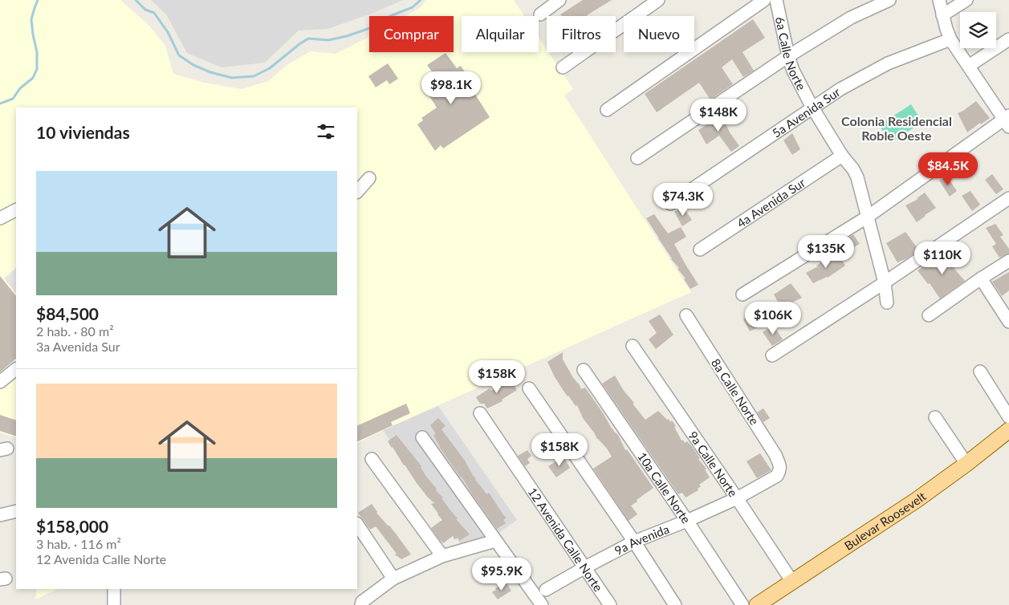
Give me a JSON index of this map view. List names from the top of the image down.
{
  "streets": {
    "main road": ["Bulevar Roosevelt"],
    "street": [
      "6a Calle Norte",
      "5a Avenida Sur",
      "4a Avenida Sur",
      "8a Calle Norte",
      "9a Calle Norte",
      "10a Calle Norte",
      "12 Avenida Calle Norte",
      "9a Avenida"
    ]
  },
  "crossings": [
    ["6a Calle Norte", "5a Avenida Sur"],
    ["6a Calle Norte", "4a Avenida Sur"],
    ["8a Calle Norte", "9a Avenida"],
    ["9a Calle Norte", "Bulevar Roosevelt"],
    ["9a Calle Norte", "9a Avenida"],
    ["10a Calle Norte", "9a Avenida"],
    ["12 Avenida Calle Norte", "9a Avenida"]
  ],
  "districts": ["Colonia Residencial Roble Oeste"],
  "page": {
    "chip": [
      "Comprar",
      "Alquilar",
      "Filtros",
      "Nuevo"
    ],
    "price": [
      "$98.1K",
      "$148K",
      "$84.5K",
      "$74.3K",
      "$135K",
      "$110K",
      "$106K",
      "$158K",
      "$158K",
      "$95.9K"
    ],
    "heading": "10 viviendas",
    "list": [
      {
        "name": "$84,500",
        "note": "2 hab. · 80 m² · 3a Avenida Sur"
      },
      {
        "name": "$158,000",
        "note": "3 hab. · 116 m² · 12 Avenida Calle Norte"
      }
    ]
  }
}
